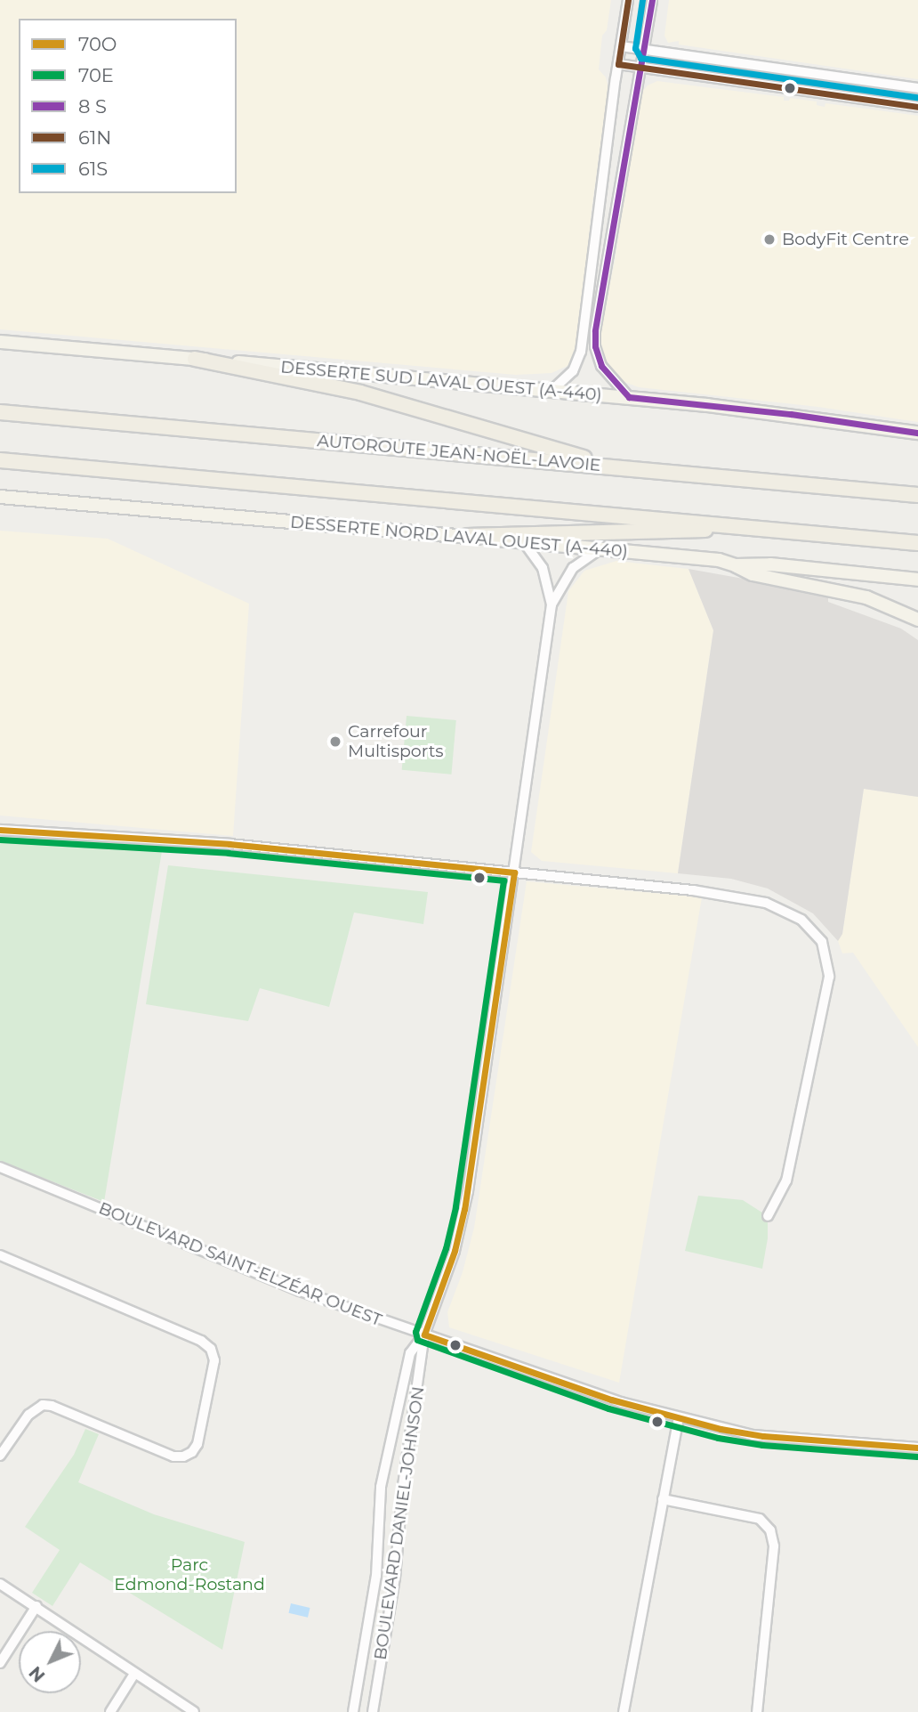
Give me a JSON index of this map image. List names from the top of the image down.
{
  "streets": {
    "highway": ["AUTOROUTE JEAN-NOËL-LAVOIE"],
    "main road": ["DESSERTE SUD LAVAL OUEST (A-440)", "DESSERTE NORD LAVAL OUEST (A-440)"],
    "street": ["BOULEVARD SAINT-ELZÉAR OUEST", "BOULEVARD DANIEL-JOHNSON"]
  },
  "crossings": [
    ["DESSERTE NORD LAVAL OUEST (A-440)", "BOULEVARD DANIEL-JOHNSON"],
    ["BOULEVARD SAINT-ELZÉAR OUEST", "BOULEVARD DANIEL-JOHNSON"]
  ],
  "parks": ["Parc Edmond-Rostand"],
  "places": ["BodyFit Centre", "Carrefour Multisports"],
  "lines": [
    "transit line 61N",
    "transit line 61S",
    "transit line 70O",
    "transit line 70E"
  ],
  "legend": [
    "70O",
    "70E",
    "8 S",
    "61N",
    "61S"
  ],
  "north": "bottom left"
}
